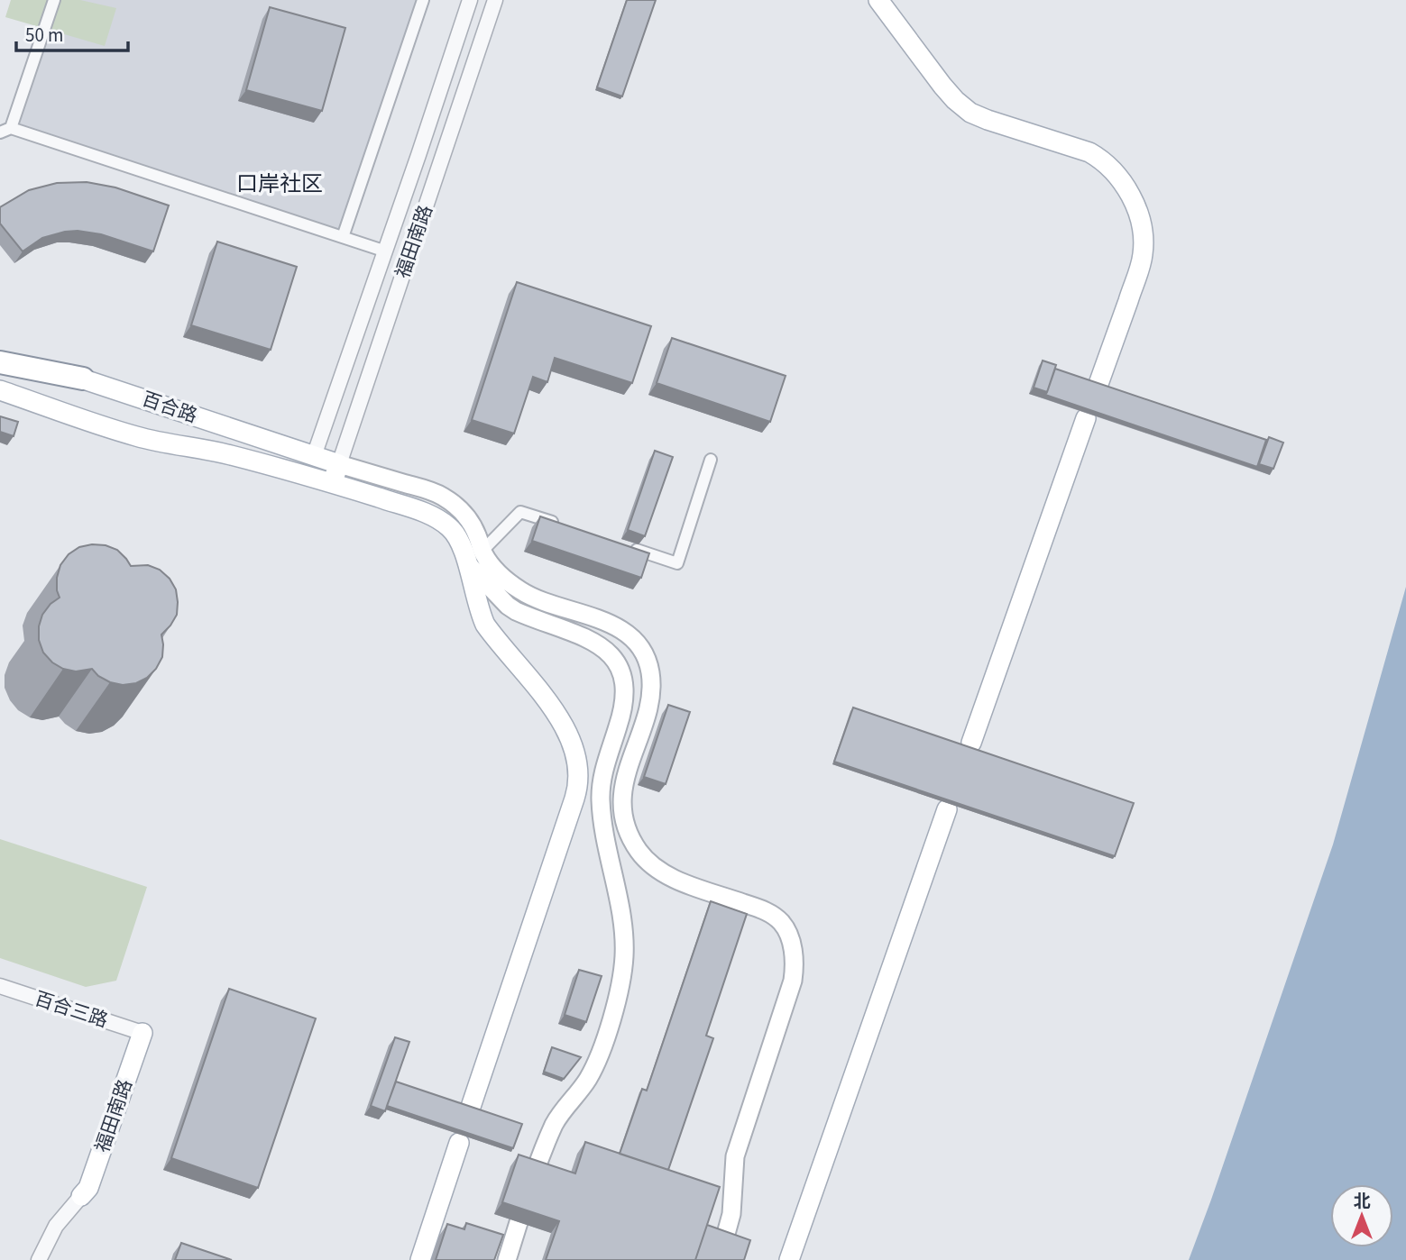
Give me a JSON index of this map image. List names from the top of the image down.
{
  "streets": {
    "main road": ["福田南路", "百合路"],
    "street": ["百合三路"]
  },
  "crossings": [
    ["福田南路", "百合路"],
    ["福田南路", "百合三路"]
  ],
  "districts": ["口岸社区"],
  "scale_bar": "50 m",
  "north": "top"
}
